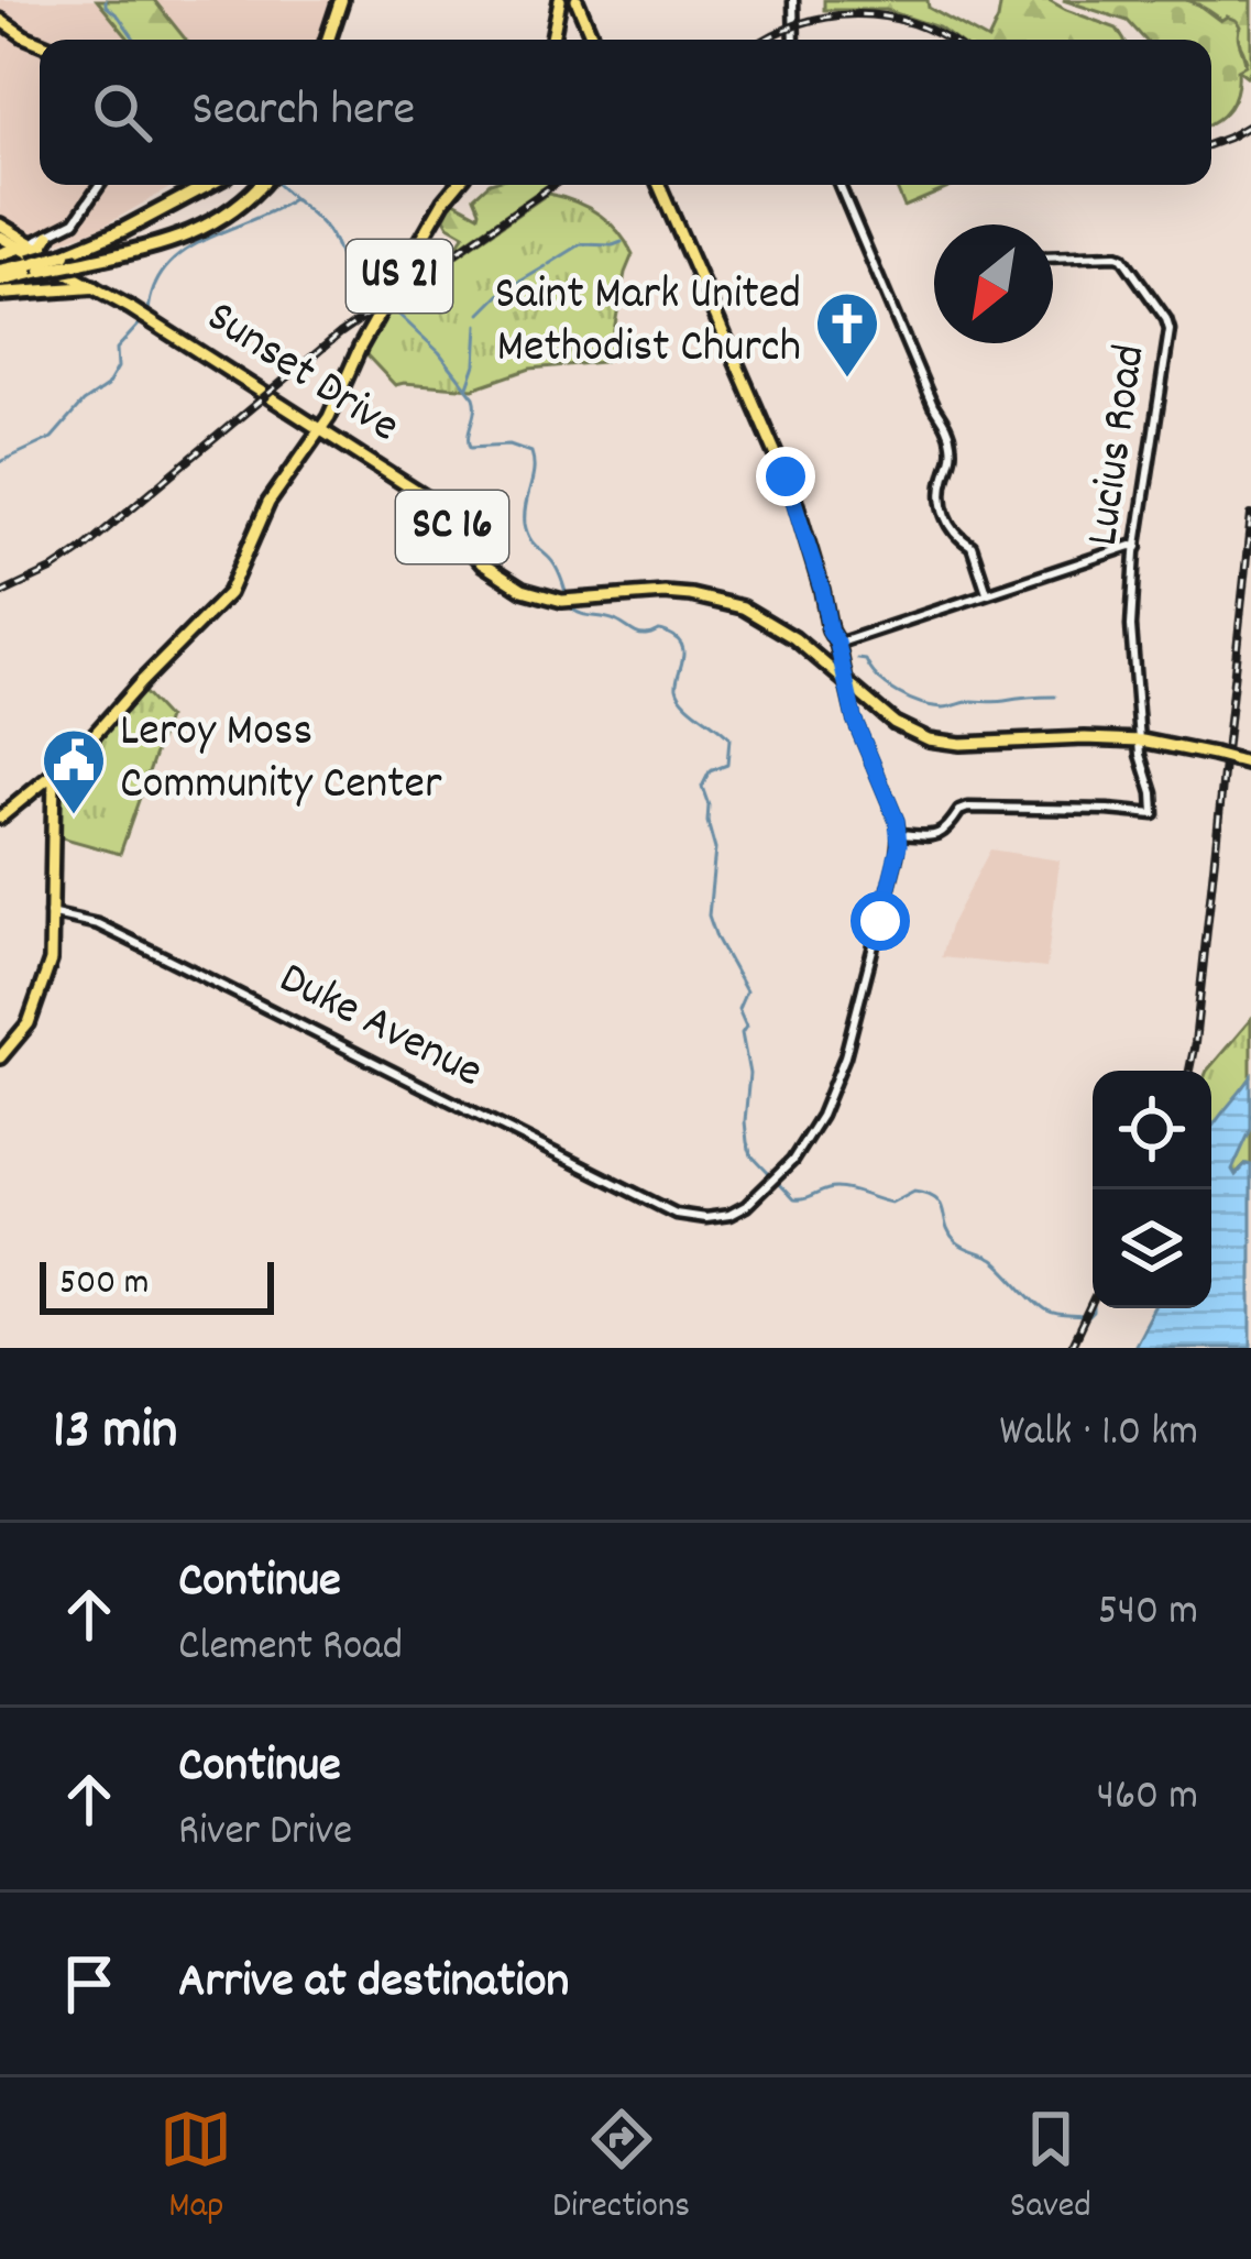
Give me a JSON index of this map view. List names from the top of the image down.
{
  "streets": {
    "main road": ["US 21", "Sunset Drive", "SC 16"],
    "street": ["Lucius Road", "Duke Avenue"]
  },
  "crossings": [
    ["US 21", "Sunset Drive"],
    ["Sunset Drive", "SC 16"],
    ["Lucius Road", "Duke Avenue"]
  ],
  "places": {
    "church": ["Saint Mark United Methodist Church"],
    "public building": ["Leroy Moss Community Center"]
  },
  "scale_bar": "500 m",
  "north": "bottom left",
  "page": {
    "search": "Search here",
    "scale": "500 m",
    "heading": ["13 min", "Walk · 1.0 km"],
    "list": [
      ["Continue", "Clement Road", "540 m"],
      ["Continue", "River Drive", "460 m"],
      "Arrive at destination"
    ],
    "nav": ["Map", "Directions", "Saved"]
  }
}
